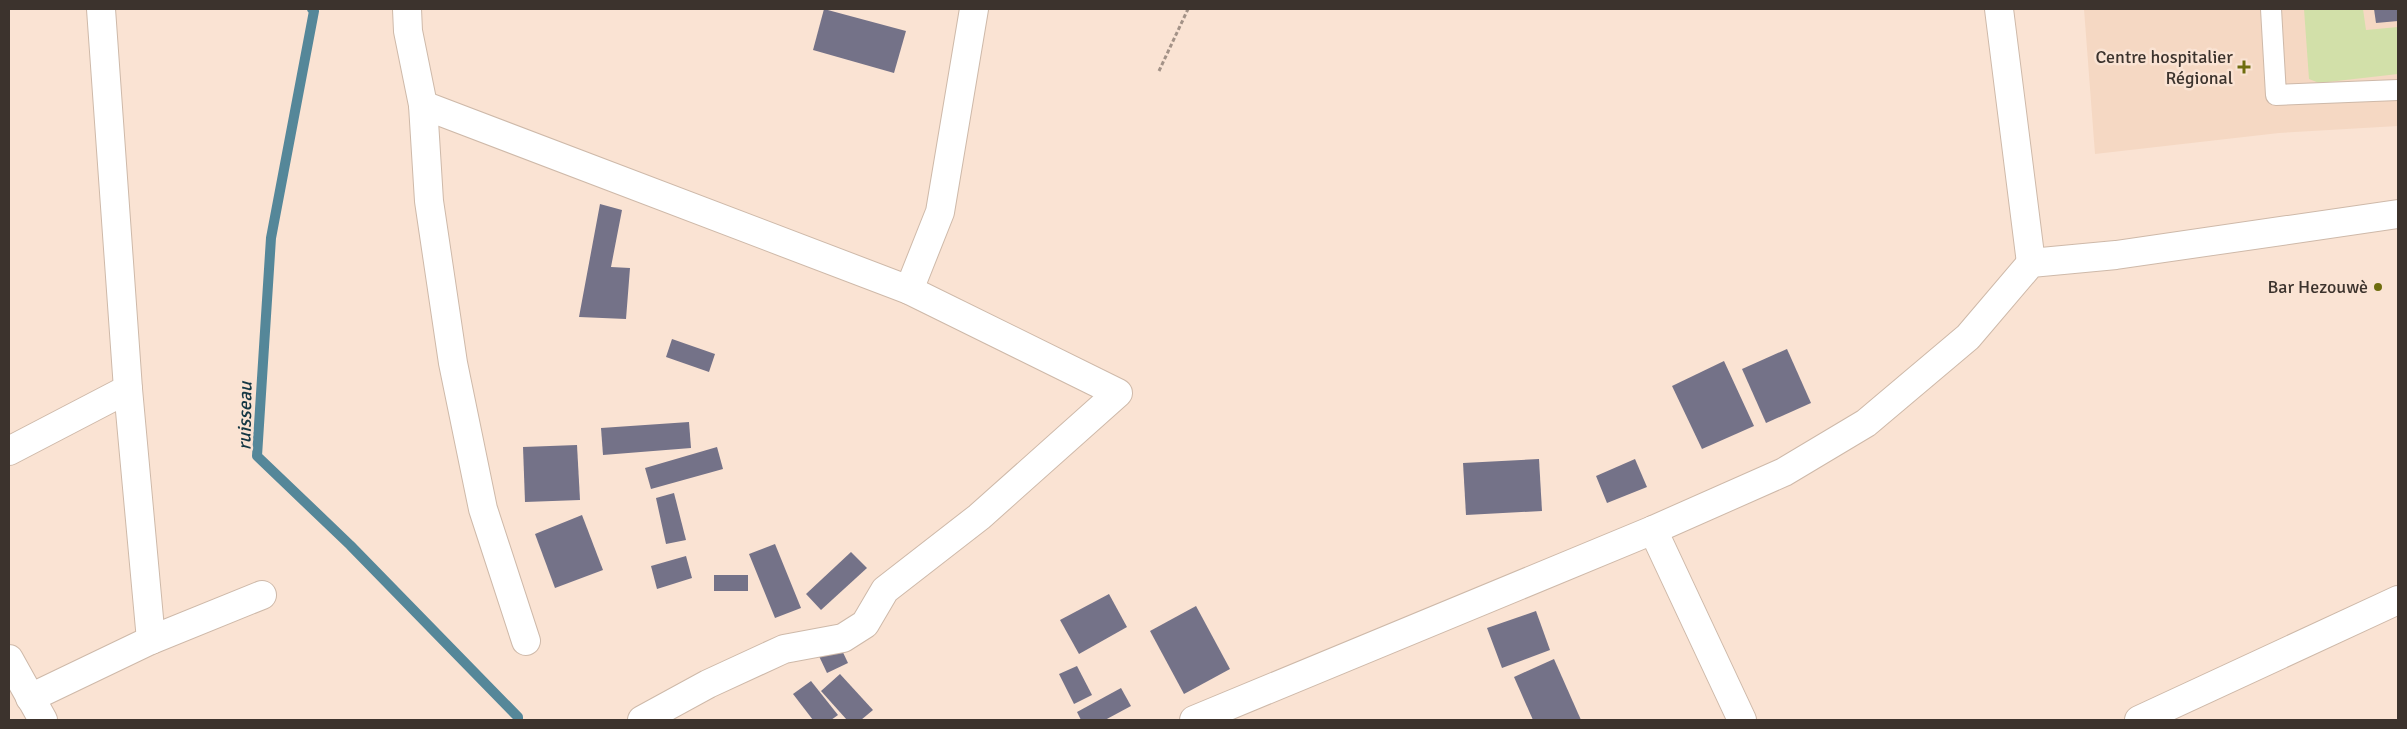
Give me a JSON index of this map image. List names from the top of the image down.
{
  "water": ["ruisseau"],
  "places": {
    "health": ["Centre hospitalier Régional"],
    "other": ["Bar Hezouwè"]
  }
}
